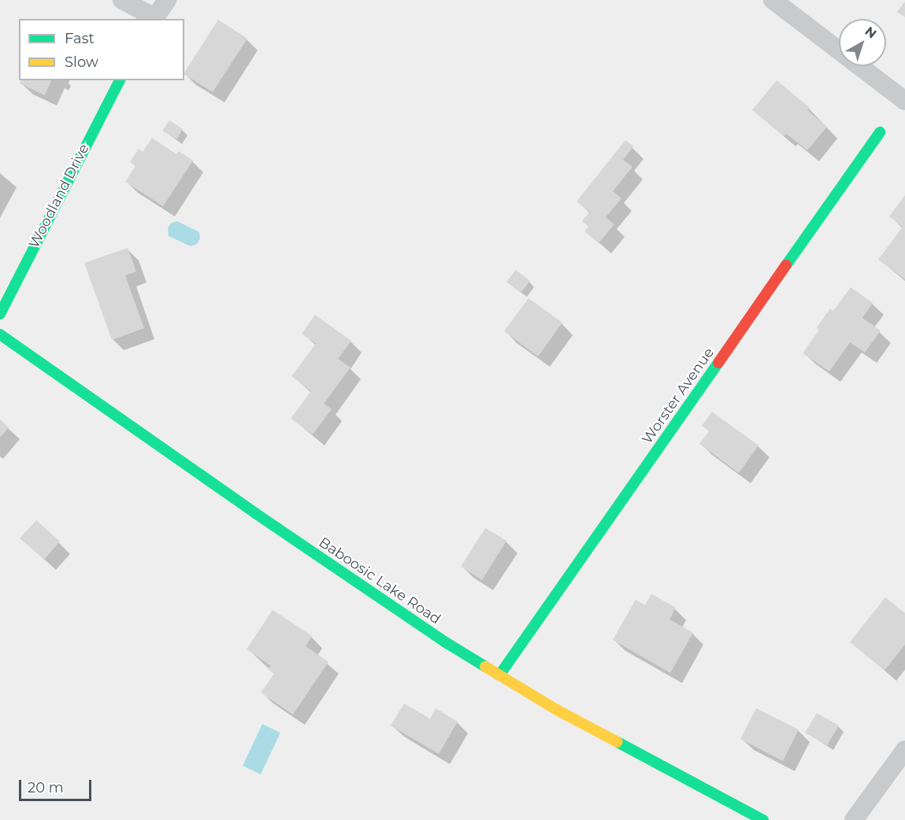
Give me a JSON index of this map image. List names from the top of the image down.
{
  "streets": {
    "street": ["Woodland Drive", "Worster Avenue", "Baboosic Lake Road"]
  },
  "crossings": [
    ["Worster Avenue", "Baboosic Lake Road"]
  ],
  "legend": ["Fast", "Slow"],
  "scale_bar": "20 m",
  "north": "top right"
}
